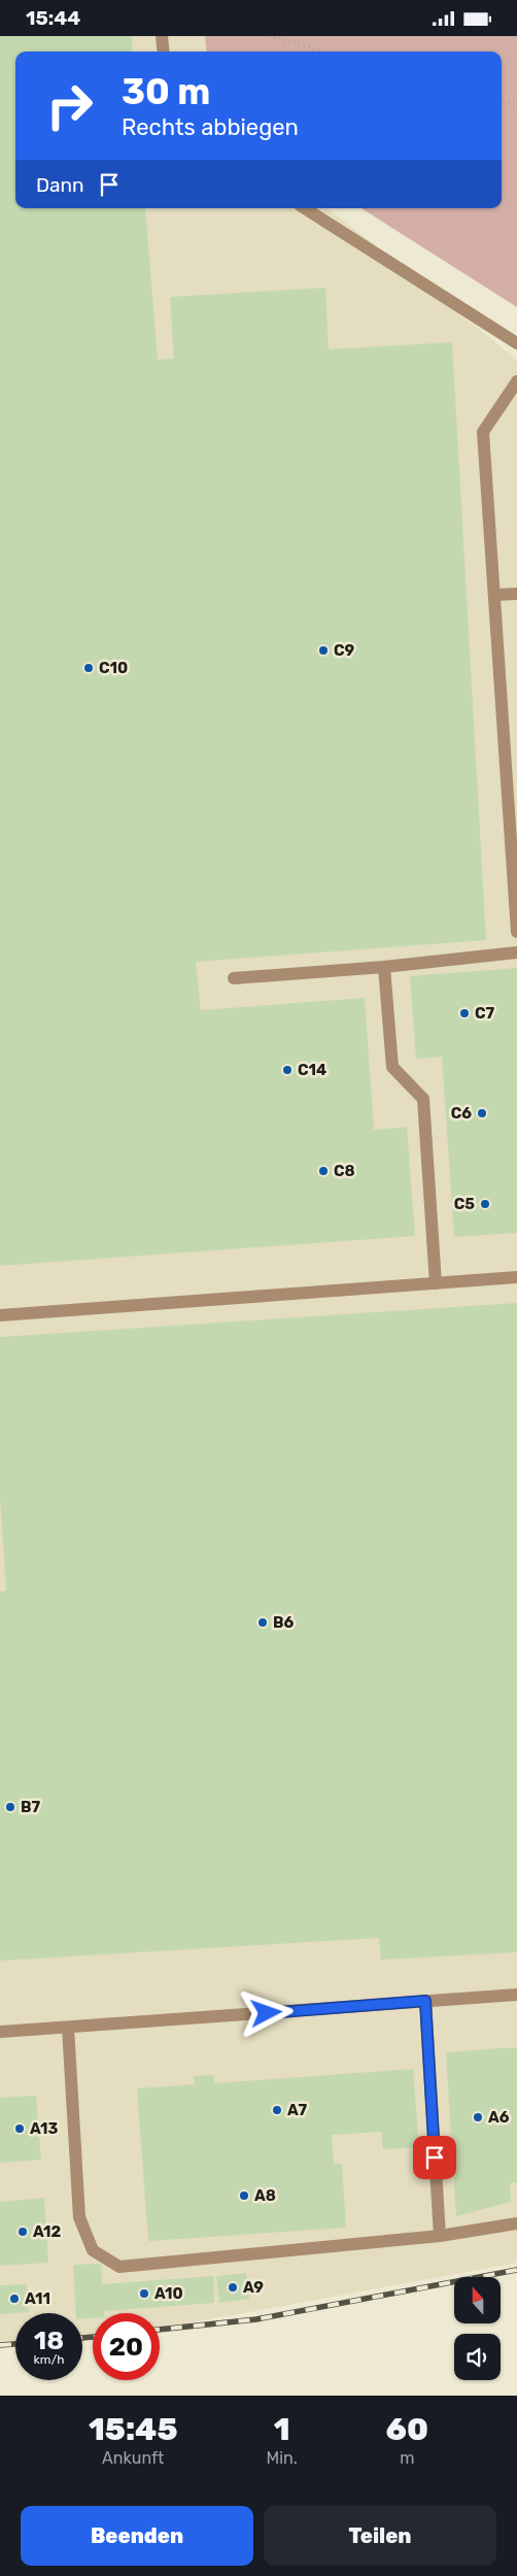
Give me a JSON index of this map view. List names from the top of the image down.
{
  "places": [
    "C9",
    "C10",
    "C7",
    "C14",
    "C6",
    "C8",
    "C5",
    "B6",
    "B7",
    "A7",
    "A6",
    "A13",
    "A8",
    "A12",
    "A9",
    "A10",
    "A11"
  ],
  "north": "top",
  "page": {
    "status": "15:44",
    "turn": ["30 m", "Rechts abbiegen"],
    "then": "Dann",
    "speed": "18 km/h",
    "limit": "20",
    "eta": [
      "15:45",
      "Ankunft",
      "1",
      "Min.",
      "60",
      "m"
    ],
    "buttons": ["Beenden", "Teilen"]
  }
}
